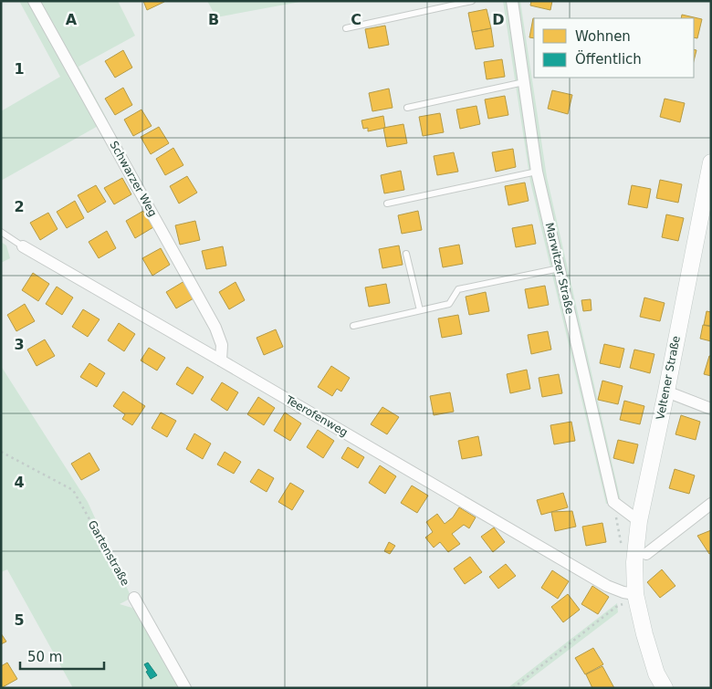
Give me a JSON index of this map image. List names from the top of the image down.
{
  "streets": {
    "main road": ["Veltener Straße"],
    "street": [
      "Schwarzer Weg",
      "Marwitzer Straße",
      "Teerofenweg",
      "Gartenstraße"
    ]
  },
  "crossings": [
    ["Schwarzer Weg", "Teerofenweg"],
    ["Veltener Straße", "Teerofenweg"]
  ],
  "legend": ["Wohnen", "Öffentlich"],
  "scale_bar": "50 m",
  "grid": {
    "columns": [
      "A",
      "B",
      "C",
      "D"
    ],
    "rows": [
      "1",
      "2",
      "3",
      "4",
      "5"
    ]
  }
}
